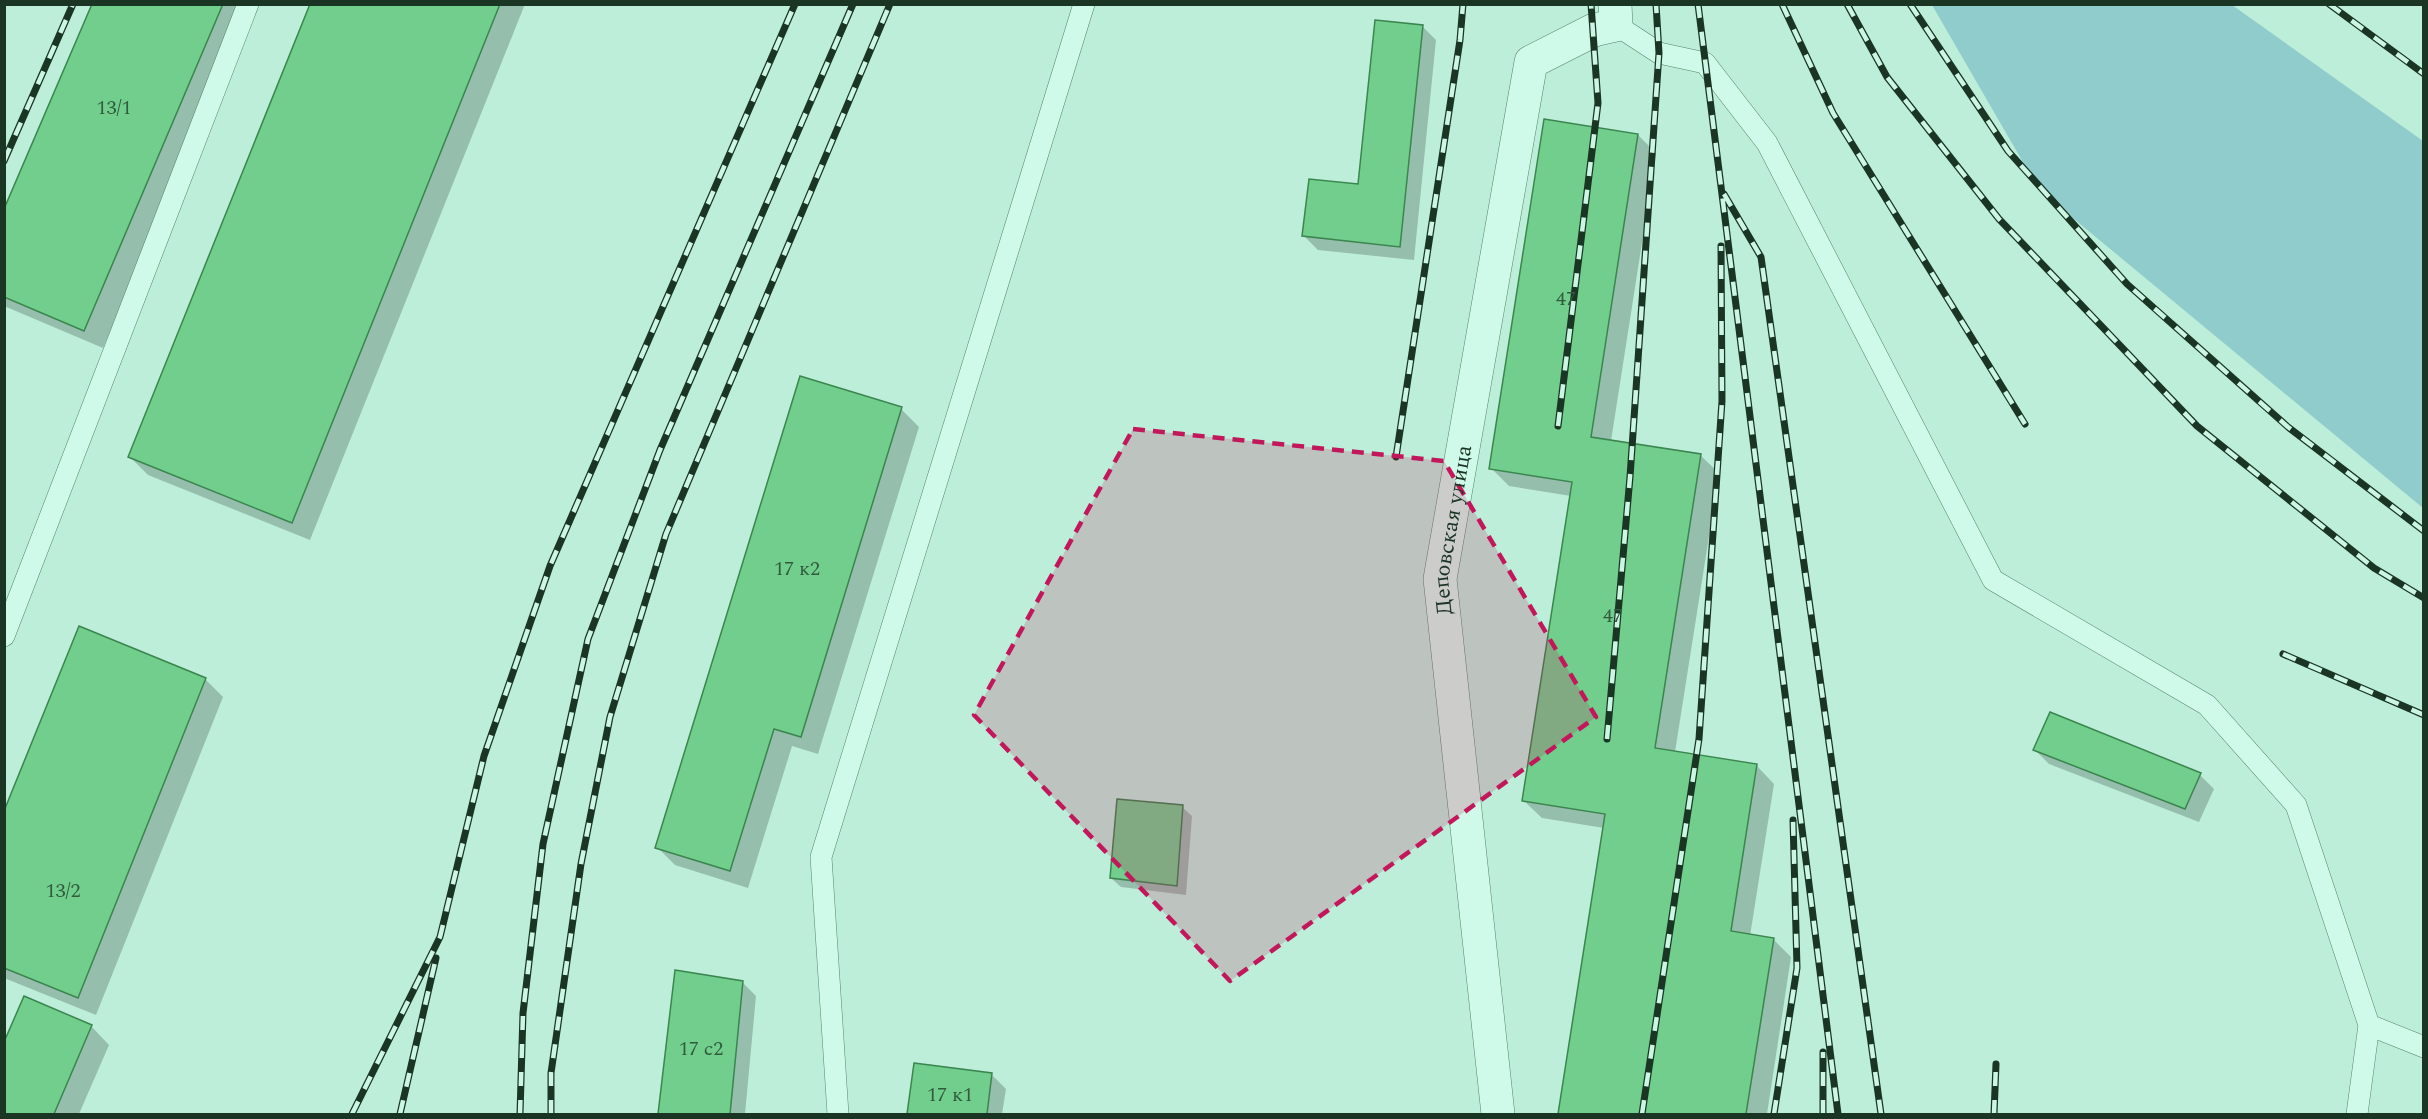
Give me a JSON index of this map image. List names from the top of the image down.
{
  "streets": {
    "street": ["Деповская улица"]
  },
  "house_numbers": [
    "13/1",
    "47",
    "17 к2",
    "47",
    "13/2",
    "17 с2",
    "17 к1"
  ]
}
